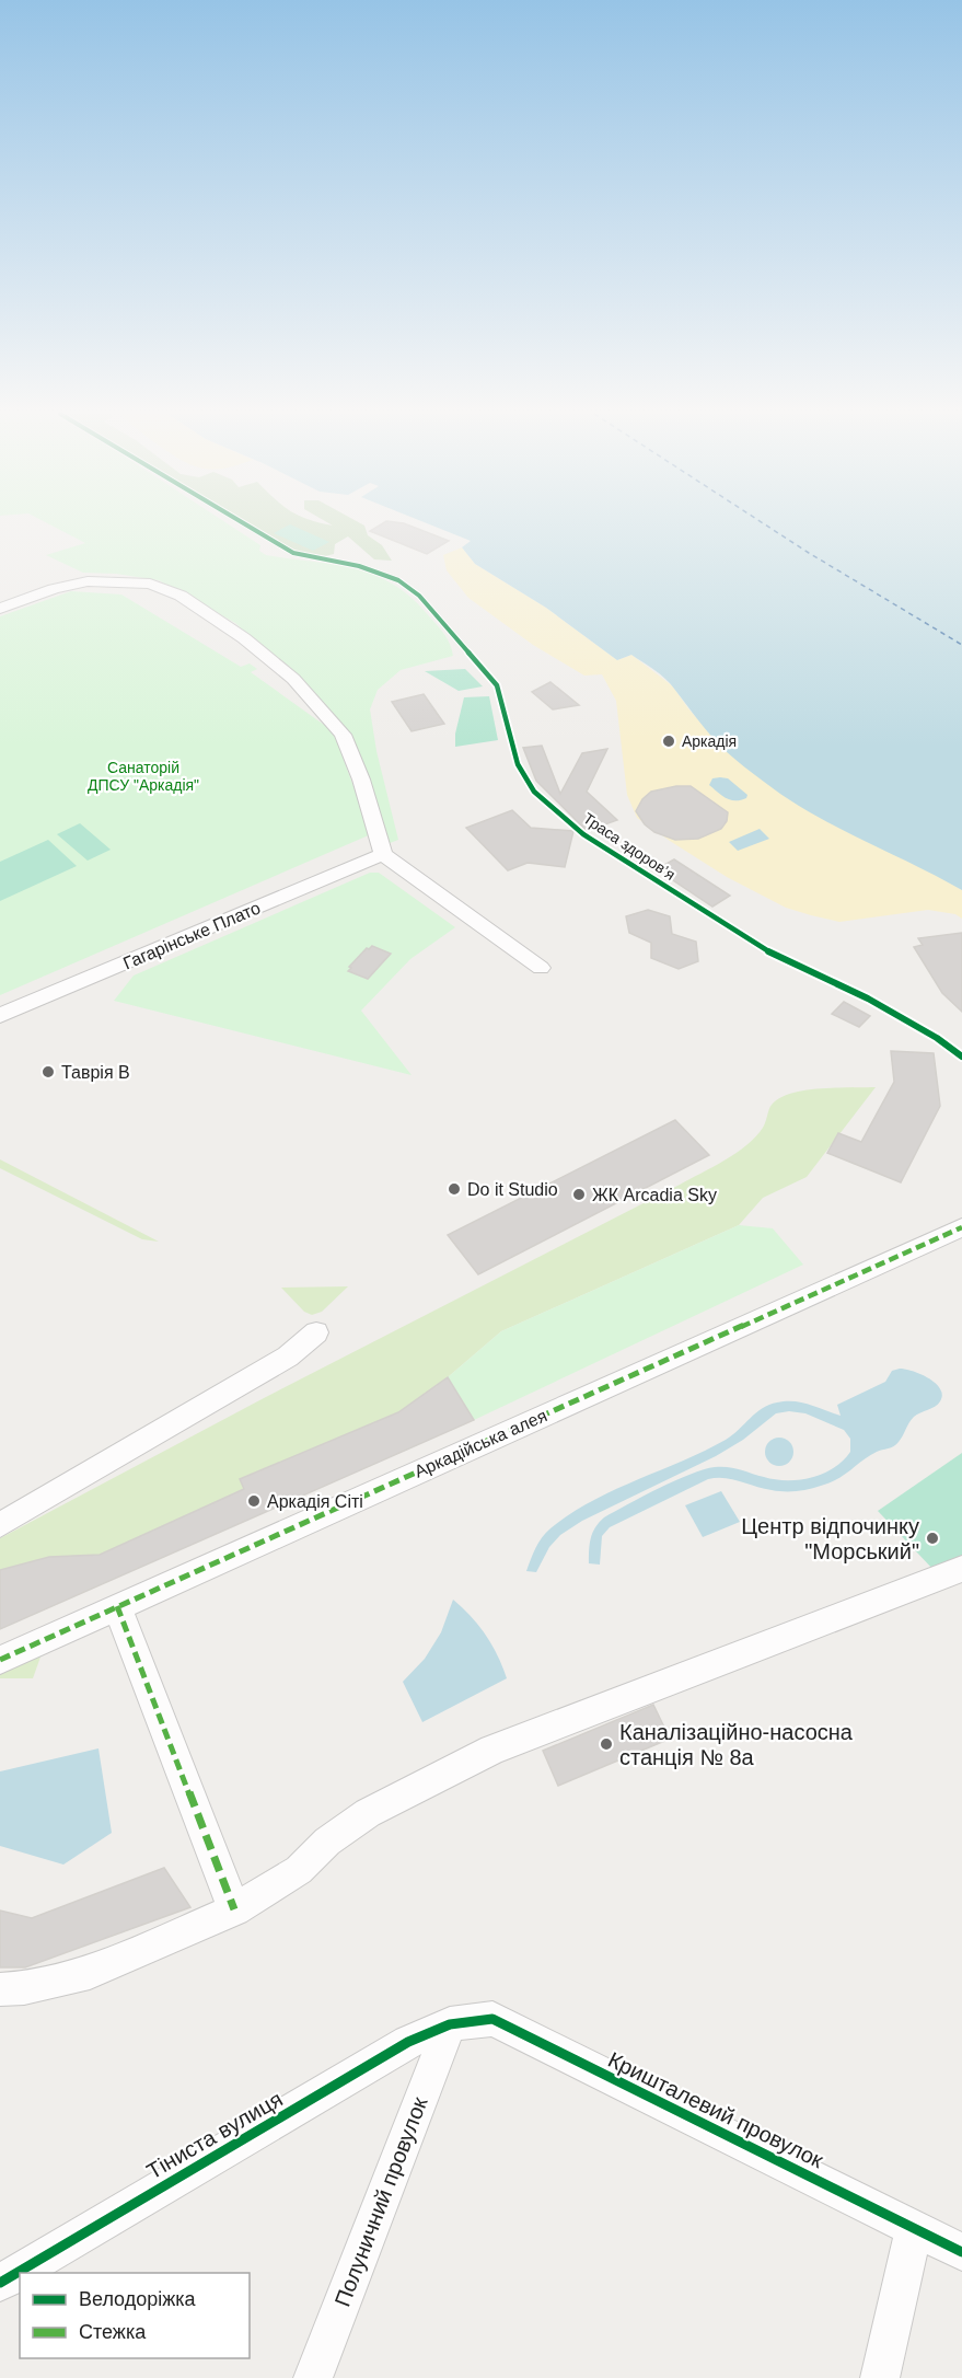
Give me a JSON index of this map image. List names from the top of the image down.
{
  "streets": {
    "street": [
      "Гагарінське Плато",
      "Аркадійська алея",
      "Кришталевий провулок",
      "Тіниста вулиця",
      "Полуничний провулок"
    ],
    "cycle path": ["Траса здоров’я"]
  },
  "crossings": [
    ["Кришталевий провулок", "Тіниста вулиця"],
    ["Кришталевий провулок", "Полуничний провулок"],
    ["Тіниста вулиця", "Полуничний провулок"]
  ],
  "parks": ["Санаторій ДПСУ \"Аркадія\""],
  "places": [
    "Аркадія",
    "Таврія В",
    "Do it Studio",
    "ЖК Arcadia Sky",
    "Аркадія Сіті",
    "Центр відпочинку \"Морський\"",
    "Каналізаційно-насосна станція № 8а"
  ],
  "legend": ["Велодоріжка", "Стежка"]
}
